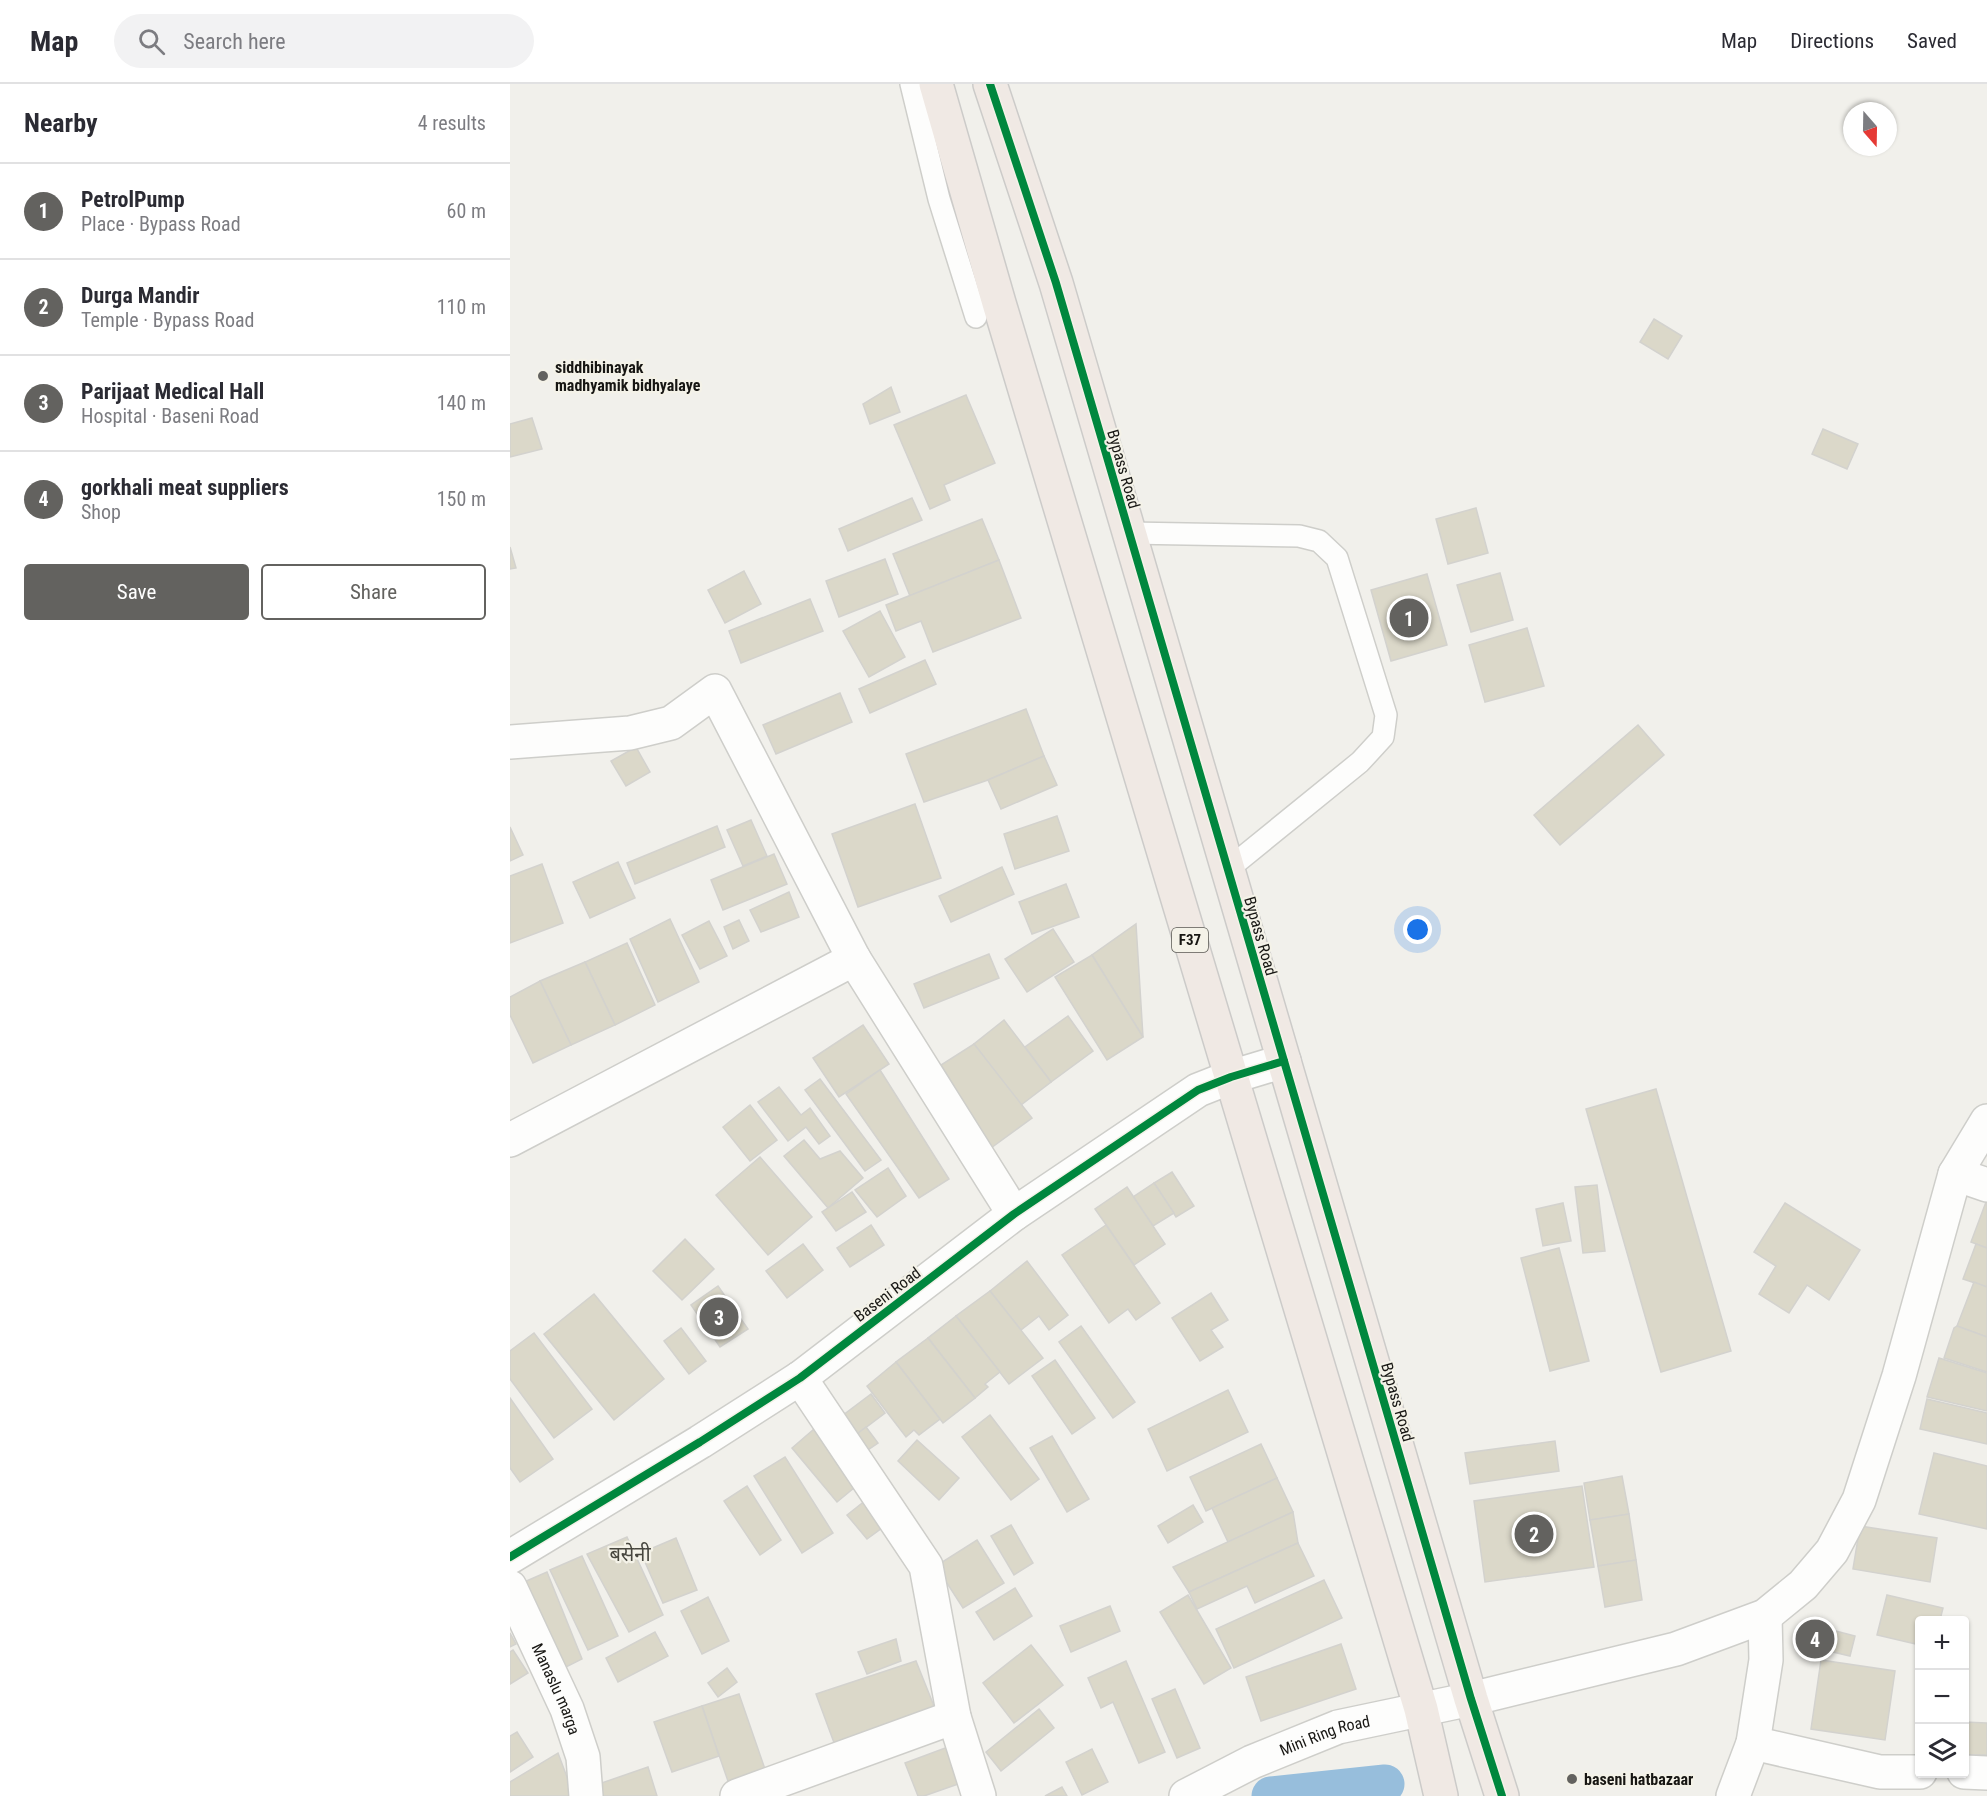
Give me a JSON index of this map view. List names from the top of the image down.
{
  "streets": {
    "highway": ["Bypass Road", "F37"],
    "street": ["Baseni Road", "Manaslu marga", "Mini Ring Road"]
  },
  "crossings": [
    ["Bypass Road", "Baseni Road"],
    ["Bypass Road", "Mini Ring Road"],
    ["F37", "Baseni Road"],
    ["F37", "Mini Ring Road"]
  ],
  "districts": ["बसेनी"],
  "places": ["siddhibinayak madhyamik bidhyalaye", "baseni hatbazaar"],
  "north": "bottom",
  "page": {
    "header": "Map",
    "search": "Search here",
    "nav": ["Map", "Directions", "Saved"],
    "heading": ["Nearby", "4 results"],
    "list": [
      {
        "mark": "1",
        "name": "PetrolPump",
        "note": "Place · Bypass Road",
        "value": "60 m"
      },
      {
        "mark": "2",
        "name": "Durga Mandir",
        "note": "Temple · Bypass Road",
        "value": "110 m"
      },
      {
        "mark": "3",
        "name": "Parijaat Medical Hall",
        "note": "Hospital · Baseni Road",
        "value": "140 m"
      },
      {
        "mark": "4",
        "name": "gorkhali meat suppliers",
        "note": "Shop",
        "value": "150 m"
      }
    ],
    "buttons": ["Save", "Share"],
    "pins": [
      "1",
      "3",
      "2",
      "4"
    ],
    "map_buttons": ["+", "−"]
  }
}
